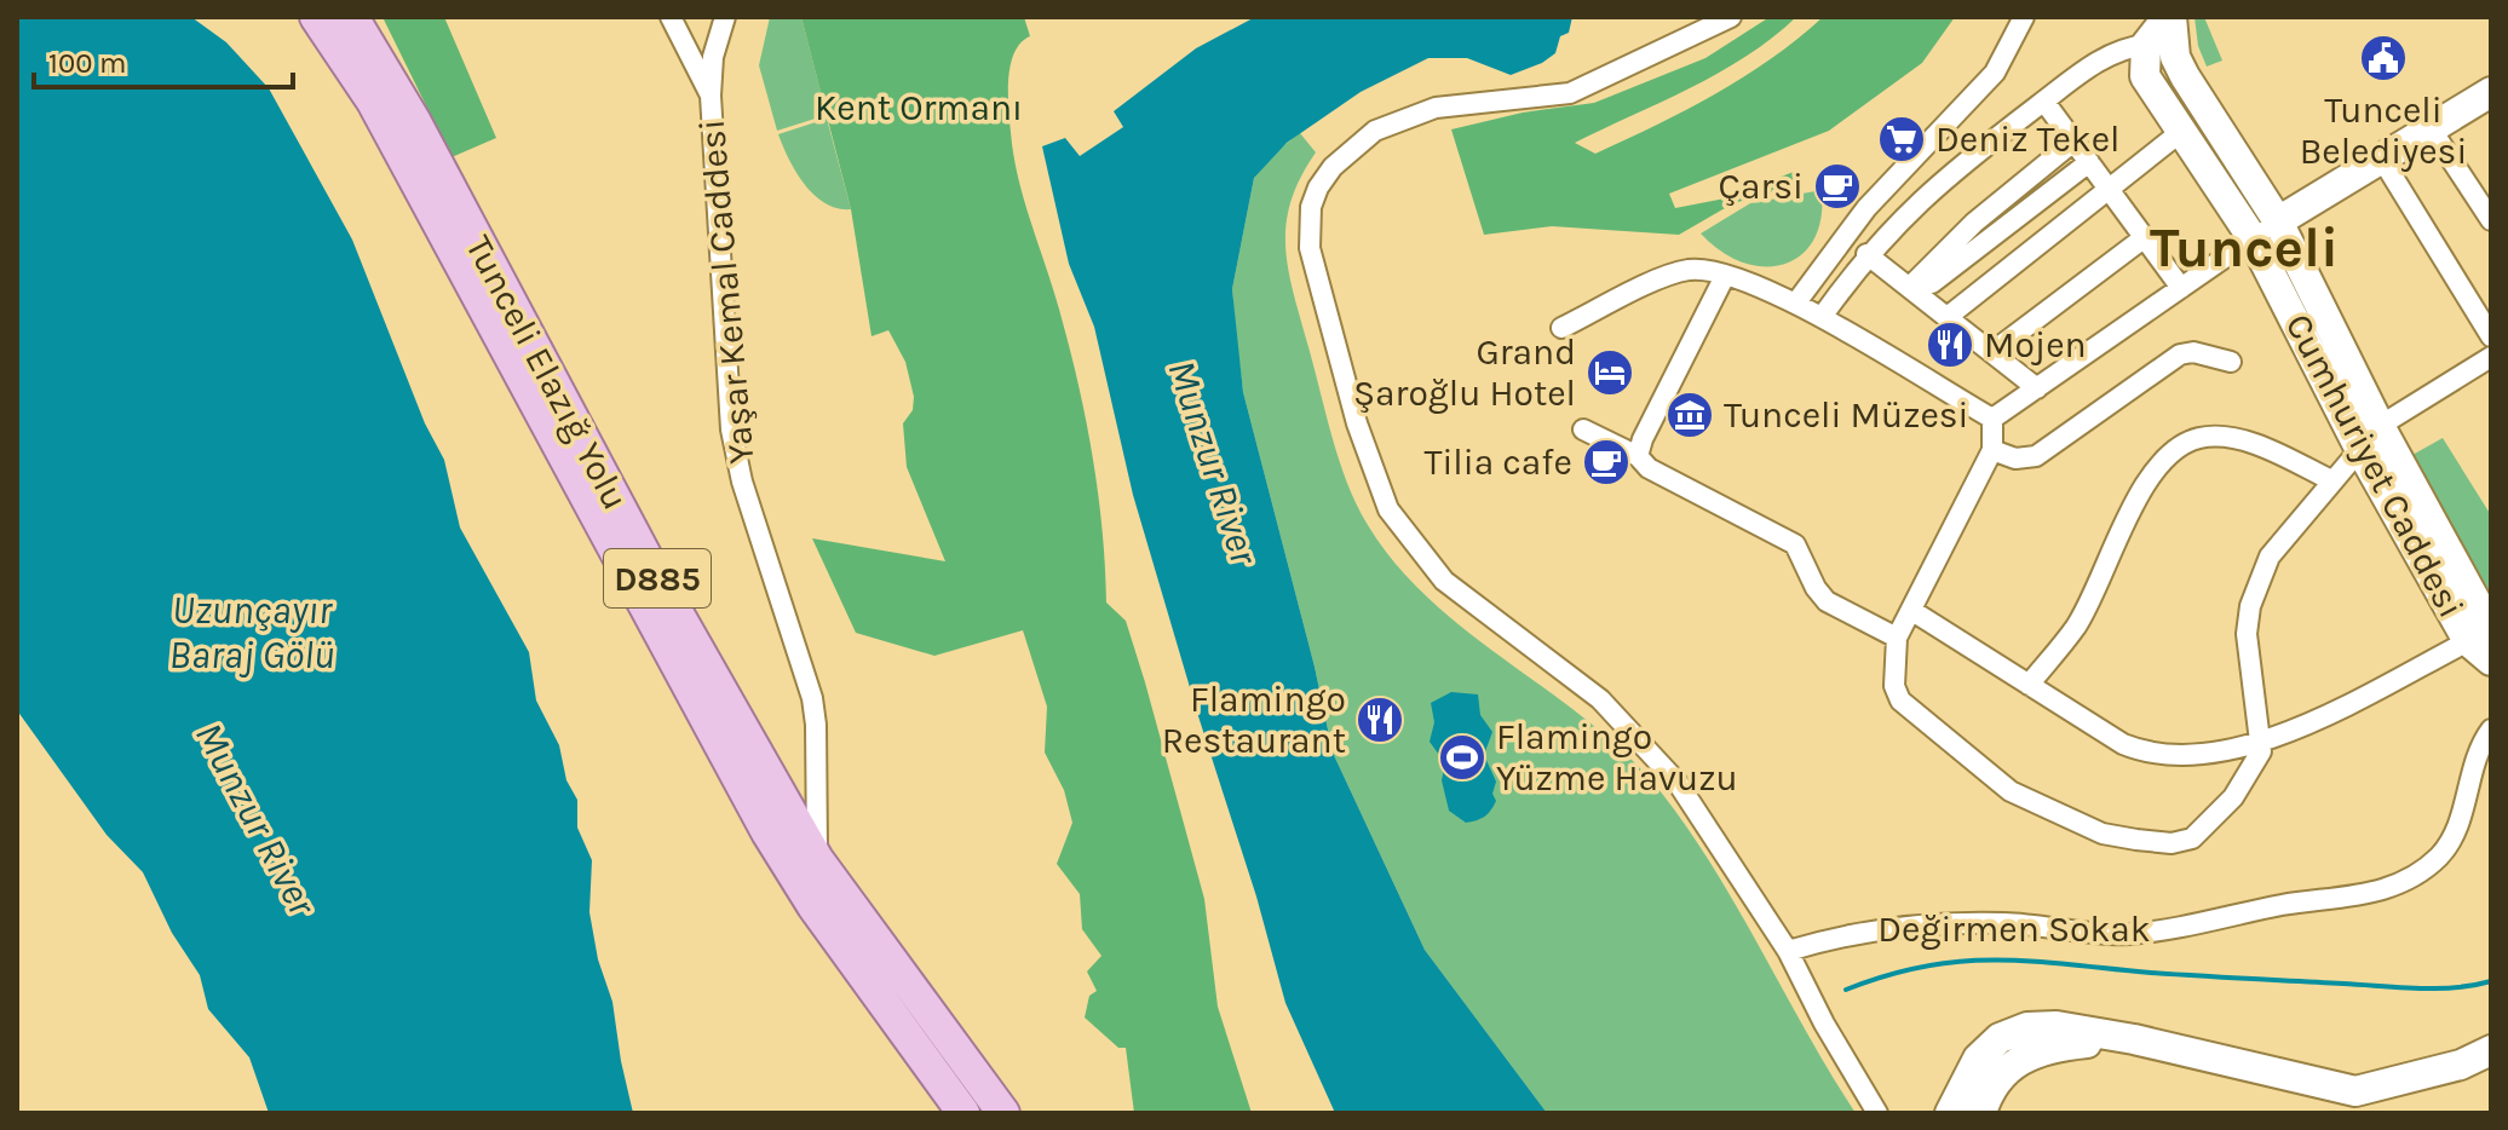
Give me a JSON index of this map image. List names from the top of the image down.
{
  "streets": {
    "main road": ["Tunceli Elazığ Yolu", "Cumhuriyet Caddesi", "D885"],
    "street": ["Yaşar Kemal Caddesi", "Değirmen Sokak"]
  },
  "crossings": [
    ["Yaşar Kemal Caddesi", "Tunceli Elazığ Yolu"]
  ],
  "districts": ["Tunceli"],
  "water": ["Munzur River", "Uzunçayır Baraj Gölü"],
  "parks": ["Kent Ormanı"],
  "places": {
    "public building": ["Tunceli Belediyesi"],
    "supermarket": ["Deniz Tekel"],
    "cafe": ["Çarsi", "Tilia cafe"],
    "restaurant": ["Mojen", "Flamingo Restaurant"],
    "hotel": ["Grand Şaroğlu Hotel"],
    "museum": ["Tunceli Müzesi"],
    "sports": ["Flamingo Yüzme Havuzu"]
  },
  "scale_bar": "100 m"
}
